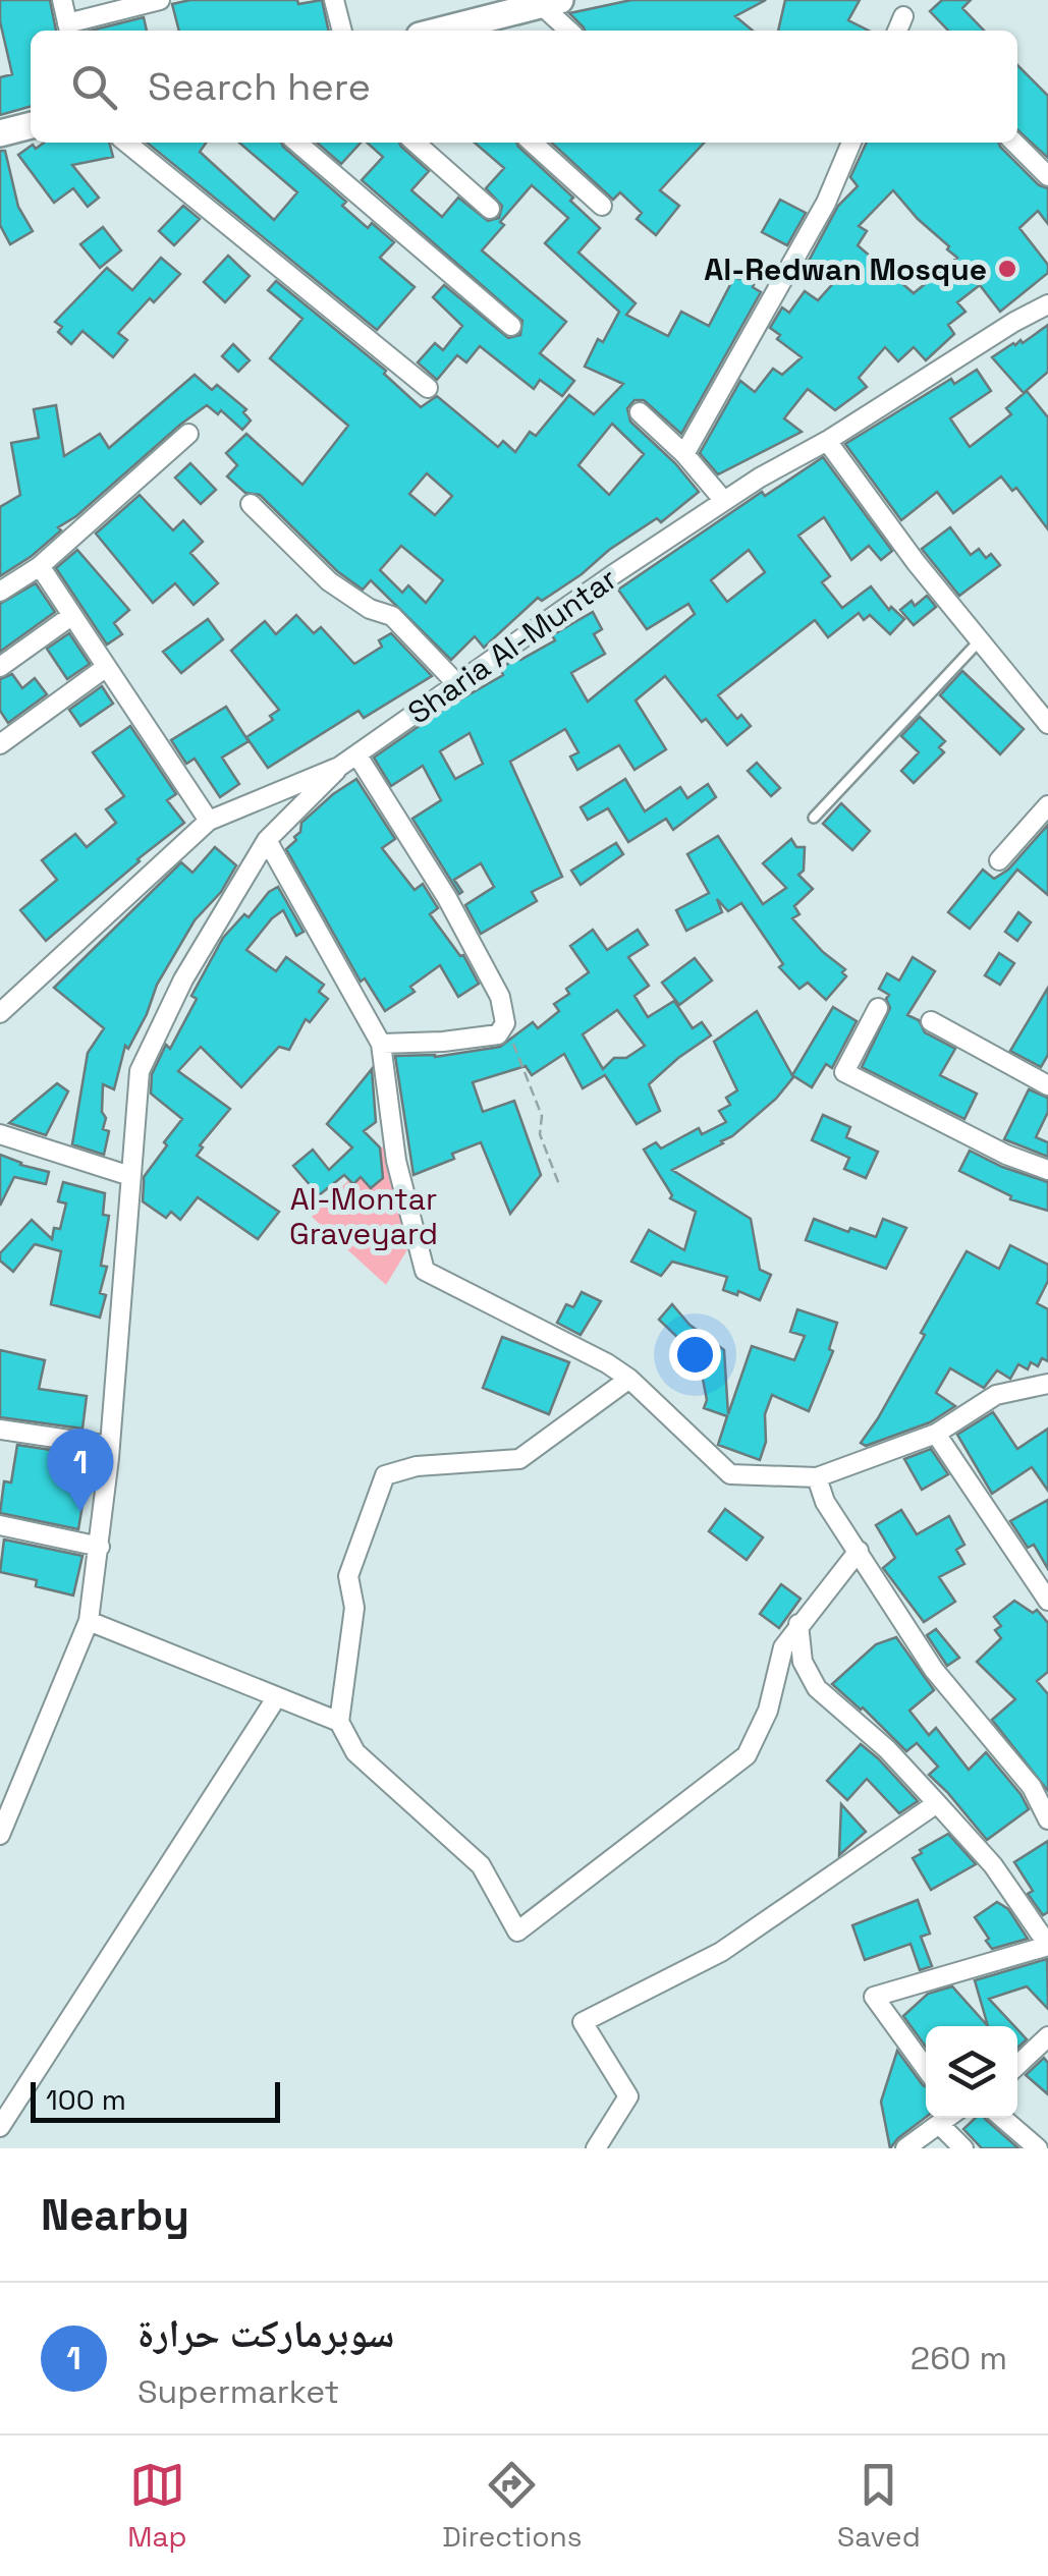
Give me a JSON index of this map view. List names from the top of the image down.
{
  "streets": {
    "street": ["Sharia Al-Muntar"]
  },
  "parks": ["Al-Montar Graveyard"],
  "places": ["Al-Redwan Mosque"],
  "scale_bar": "100 m",
  "page": {
    "search": "Search here",
    "pins": "1",
    "scale": "100 m",
    "heading": "Nearby",
    "list": [
      {
        "mark": "1",
        "name": "سوبرماركت حرارة",
        "note": "Supermarket",
        "value": "260 m"
      }
    ],
    "nav": ["Map", "Directions", "Saved"]
  }
}
